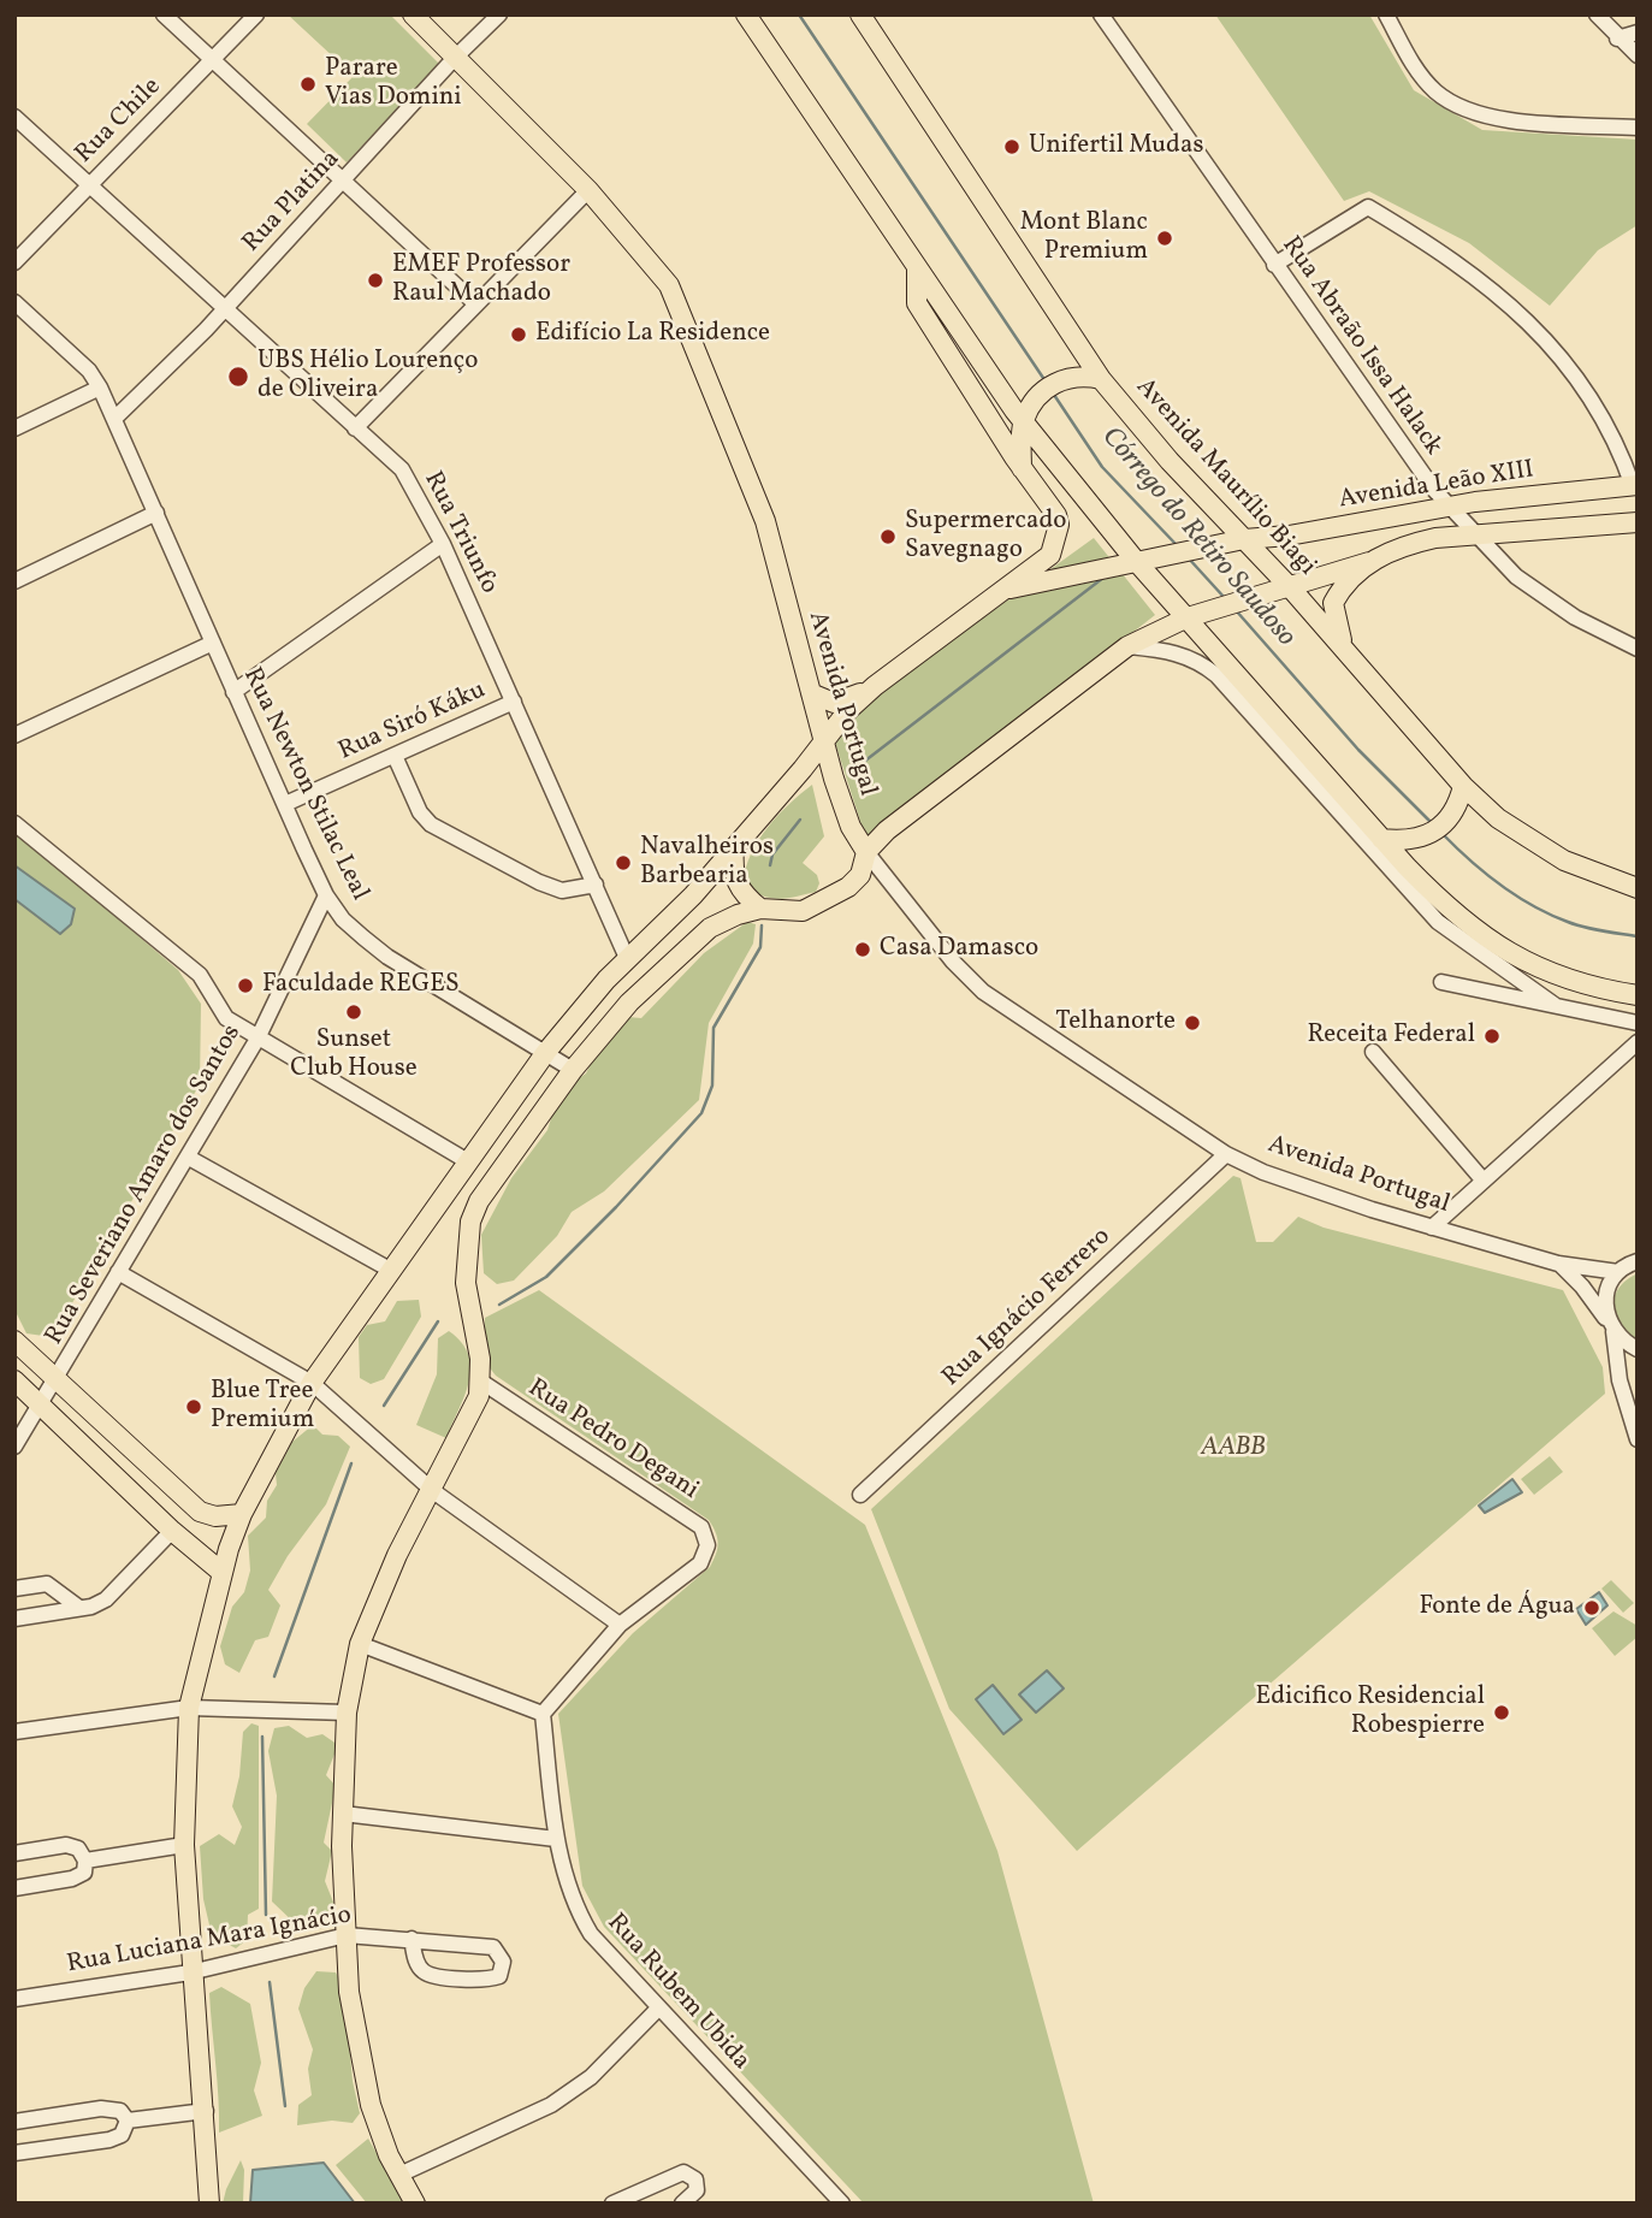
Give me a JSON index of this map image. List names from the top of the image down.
{
  "streets": {
    "main road": ["Avenida Maurílio Biagi", "Avenida Leão XIII", "Avenida Portugal"],
    "street": [
      "Rua Chile",
      "Rua Platina",
      "Rua Abraão Issa Halack",
      "Rua Triunfo",
      "Rua Siró Káku",
      "Rua Newton Stilac Leal",
      "Rua Severiano Amaro dos Santos",
      "Rua Ignácio Ferrero",
      "Rua Pedro Degani",
      "Rua Luciana Mara Ignácio",
      "Rua Rubem Ubida"
    ]
  },
  "crossings": [
    ["Rua Chile", "Rua Triunfo"],
    ["Rua Platina", "Rua Triunfo"],
    ["Rua Platina", "Avenida Portugal"],
    ["Rua Platina", "Rua Newton Stilac Leal"],
    ["Rua Abraão Issa Halack", "Avenida Leão XIII"],
    ["Avenida Maurílio Biagi", "Avenida Leão XIII"],
    ["Rua Triunfo", "Rua Siró Káku"],
    ["Avenida Portugal", "Rua Ignácio Ferrero"],
    ["Rua Siró Káku", "Rua Newton Stilac Leal"],
    ["Rua Newton Stilac Leal", "Rua Severiano Amaro dos Santos"]
  ],
  "water": ["Córrego do Retiro Saudoso"],
  "parks": ["AABB"],
  "places": [
    "Parare Vias Domini",
    "Unifertil Mudas",
    "Mont Blanc Premium",
    "EMEF Professor Raul Machado",
    "Edifício La Residence",
    "UBS Hélio Lourenço de Oliveira",
    "Supermercado Savegnago",
    "Navalheiros Barbearia",
    "Casa Damasco",
    "Faculdade REGES",
    "Sunset Club House",
    "Telhanorte",
    "Receita Federal",
    "Blue Tree Premium",
    "Fonte de Água",
    "Edicifico Residencial Robespierre"
  ]
}
